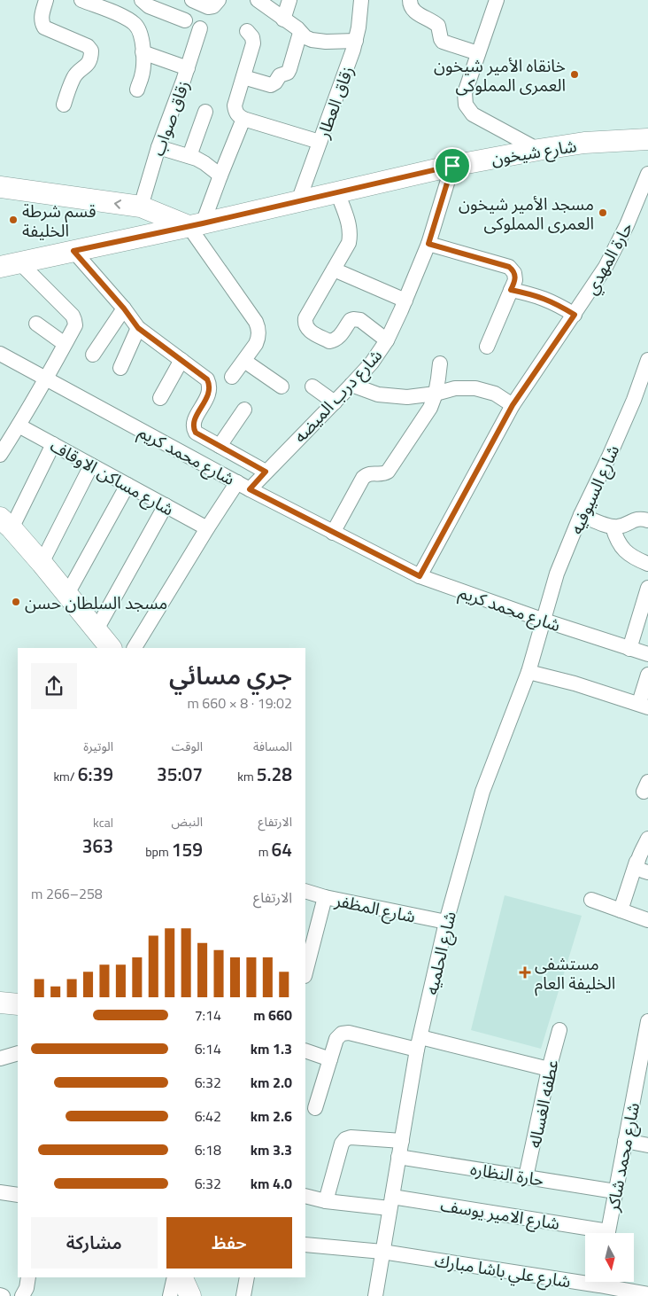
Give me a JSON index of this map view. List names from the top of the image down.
{
  "streets": {
    "main road": ["شارع شيخون"],
    "street": [
      "زقاق العطار",
      "زقاق صواب",
      "حارة المهدي",
      "شارع درب الميضه",
      "شارع محمد كريم",
      "شارع مساكن الاوقاف",
      "شارع السيوفيه",
      "شارع المظفر",
      "شارع الحلميه",
      "عطفه الغساله",
      "شارع محمد شاكر",
      "حارة النظاره",
      "شارع الامير يوسف",
      "شارع علي باشا مبارك"
    ]
  },
  "crossings": [
    ["زقاق العطار", "شارع شيخون"],
    ["شارع شيخون", "شارع درب الميضه"],
    ["حارة المهدي", "شارع محمد كريم"],
    ["شارع درب الميضه", "شارع محمد كريم"],
    ["شارع درب الميضه", "شارع مساكن الاوقاف"],
    ["شارع محمد كريم", "شارع السيوفيه"],
    ["شارع محمد كريم", "شارع الحلميه"],
    ["شارع السيوفيه", "شارع الحلميه"],
    ["شارع المظفر", "شارع الحلميه"],
    ["شارع الحلميه", "حارة النظاره"],
    ["شارع الحلميه", "شارع الامير يوسف"],
    ["شارع الحلميه", "شارع علي باشا مبارك"],
    ["عطفه الغساله", "حارة النظاره"],
    ["شارع محمد شاكر", "حارة النظاره"]
  ],
  "places": {
    "other": [
      "خانقاه الأمير شيخون العمرى المملوكى",
      "مسجد الأمير شيخون العمرى المملوكى",
      "قسم شرطة الخليفة",
      "مسجد السلطان حسن"
    ],
    "health": ["مستشفى الخليفة العام"]
  },
  "north": "bottom",
  "page": {
    "heading": ["جري مسائي", "19:02 · 8 × 660 m"],
    "stats": [
      ["المسافة", "5.28 km"],
      ["الوقت", "35:07"],
      ["الوتيرة", "6:39 /km"],
      ["الارتفاع", "64 m"],
      ["النبض", "159 bpm"],
      ["kcal", "363"]
    ],
    "chart": ["الارتفاع", "258–266 m"],
    "list": [
      {
        "name": "660 m",
        "note": "7:14"
      },
      {
        "name": "1.3 km",
        "note": "6:14"
      },
      {
        "name": "2.0 km",
        "note": "6:32"
      },
      {
        "name": "2.6 km",
        "note": "6:42"
      },
      {
        "name": "3.3 km",
        "note": "6:18"
      },
      {
        "name": "4.0 km",
        "note": "6:32"
      }
    ],
    "buttons": ["حفظ", "مشاركة"]
  }
}
